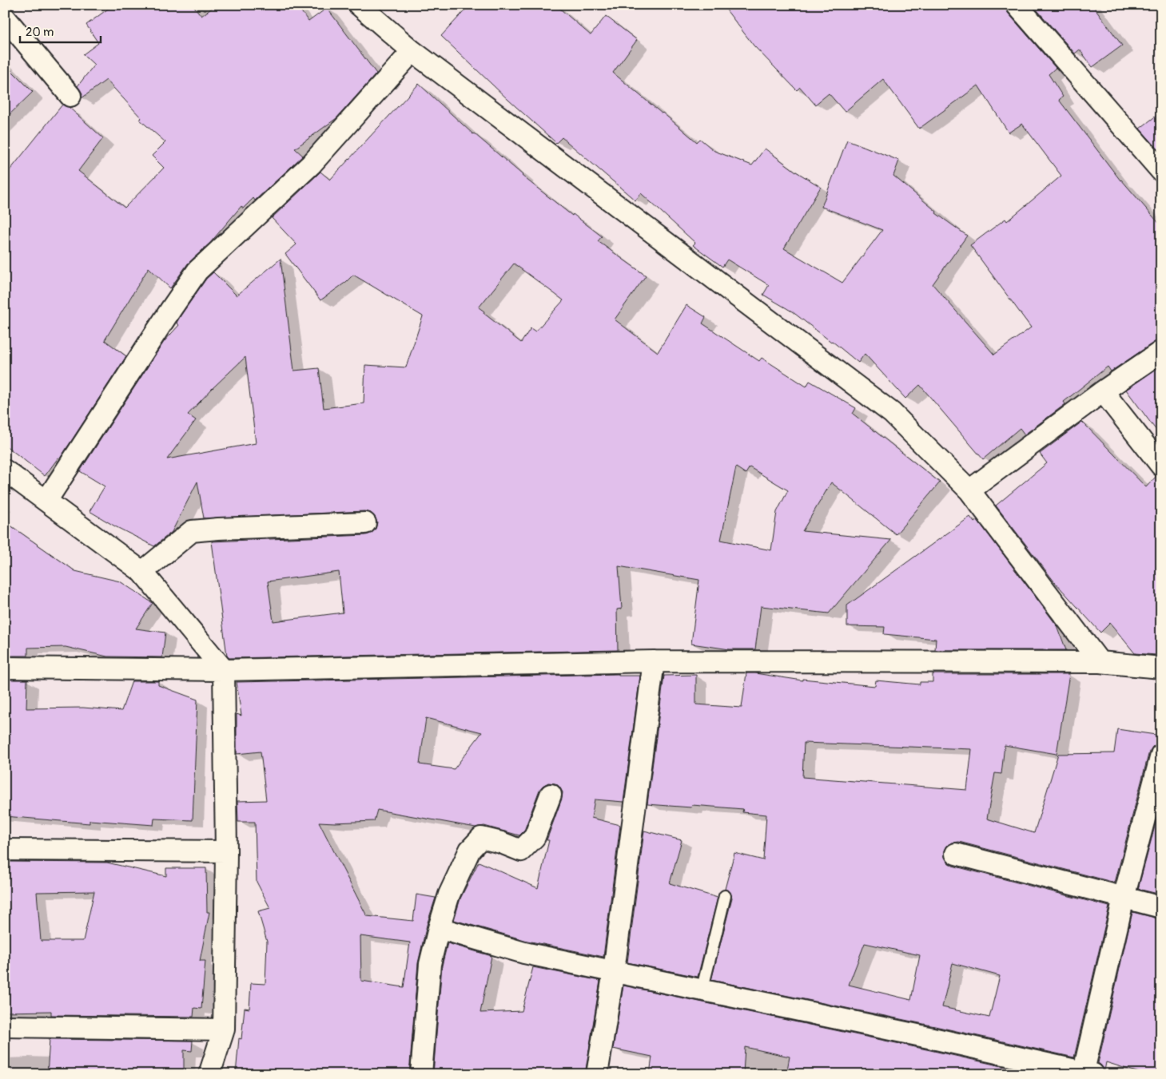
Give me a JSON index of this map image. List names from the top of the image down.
{
  "scale_bar": "20 m"
}
